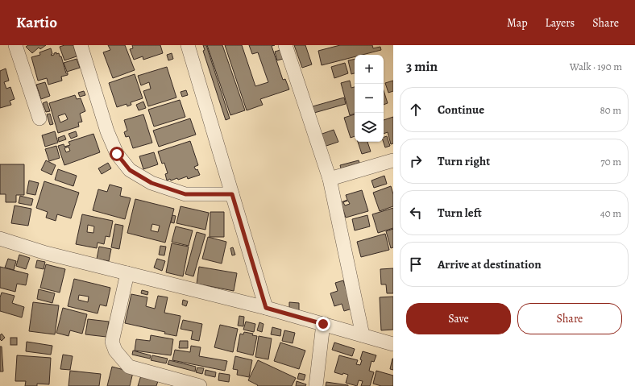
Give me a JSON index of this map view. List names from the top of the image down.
{
  "page": {
    "header": "Kartio",
    "nav": ["Map", "Layers", "Share"],
    "heading": ["3 min", "Walk · 190 m"],
    "map_buttons": ["+", "−"],
    "list": [
      ["Continue", "80 m"],
      ["Turn right", "70 m"],
      ["Turn left", "40 m"],
      "Arrive at destination"
    ],
    "buttons": ["Save", "Share"]
  }
}
